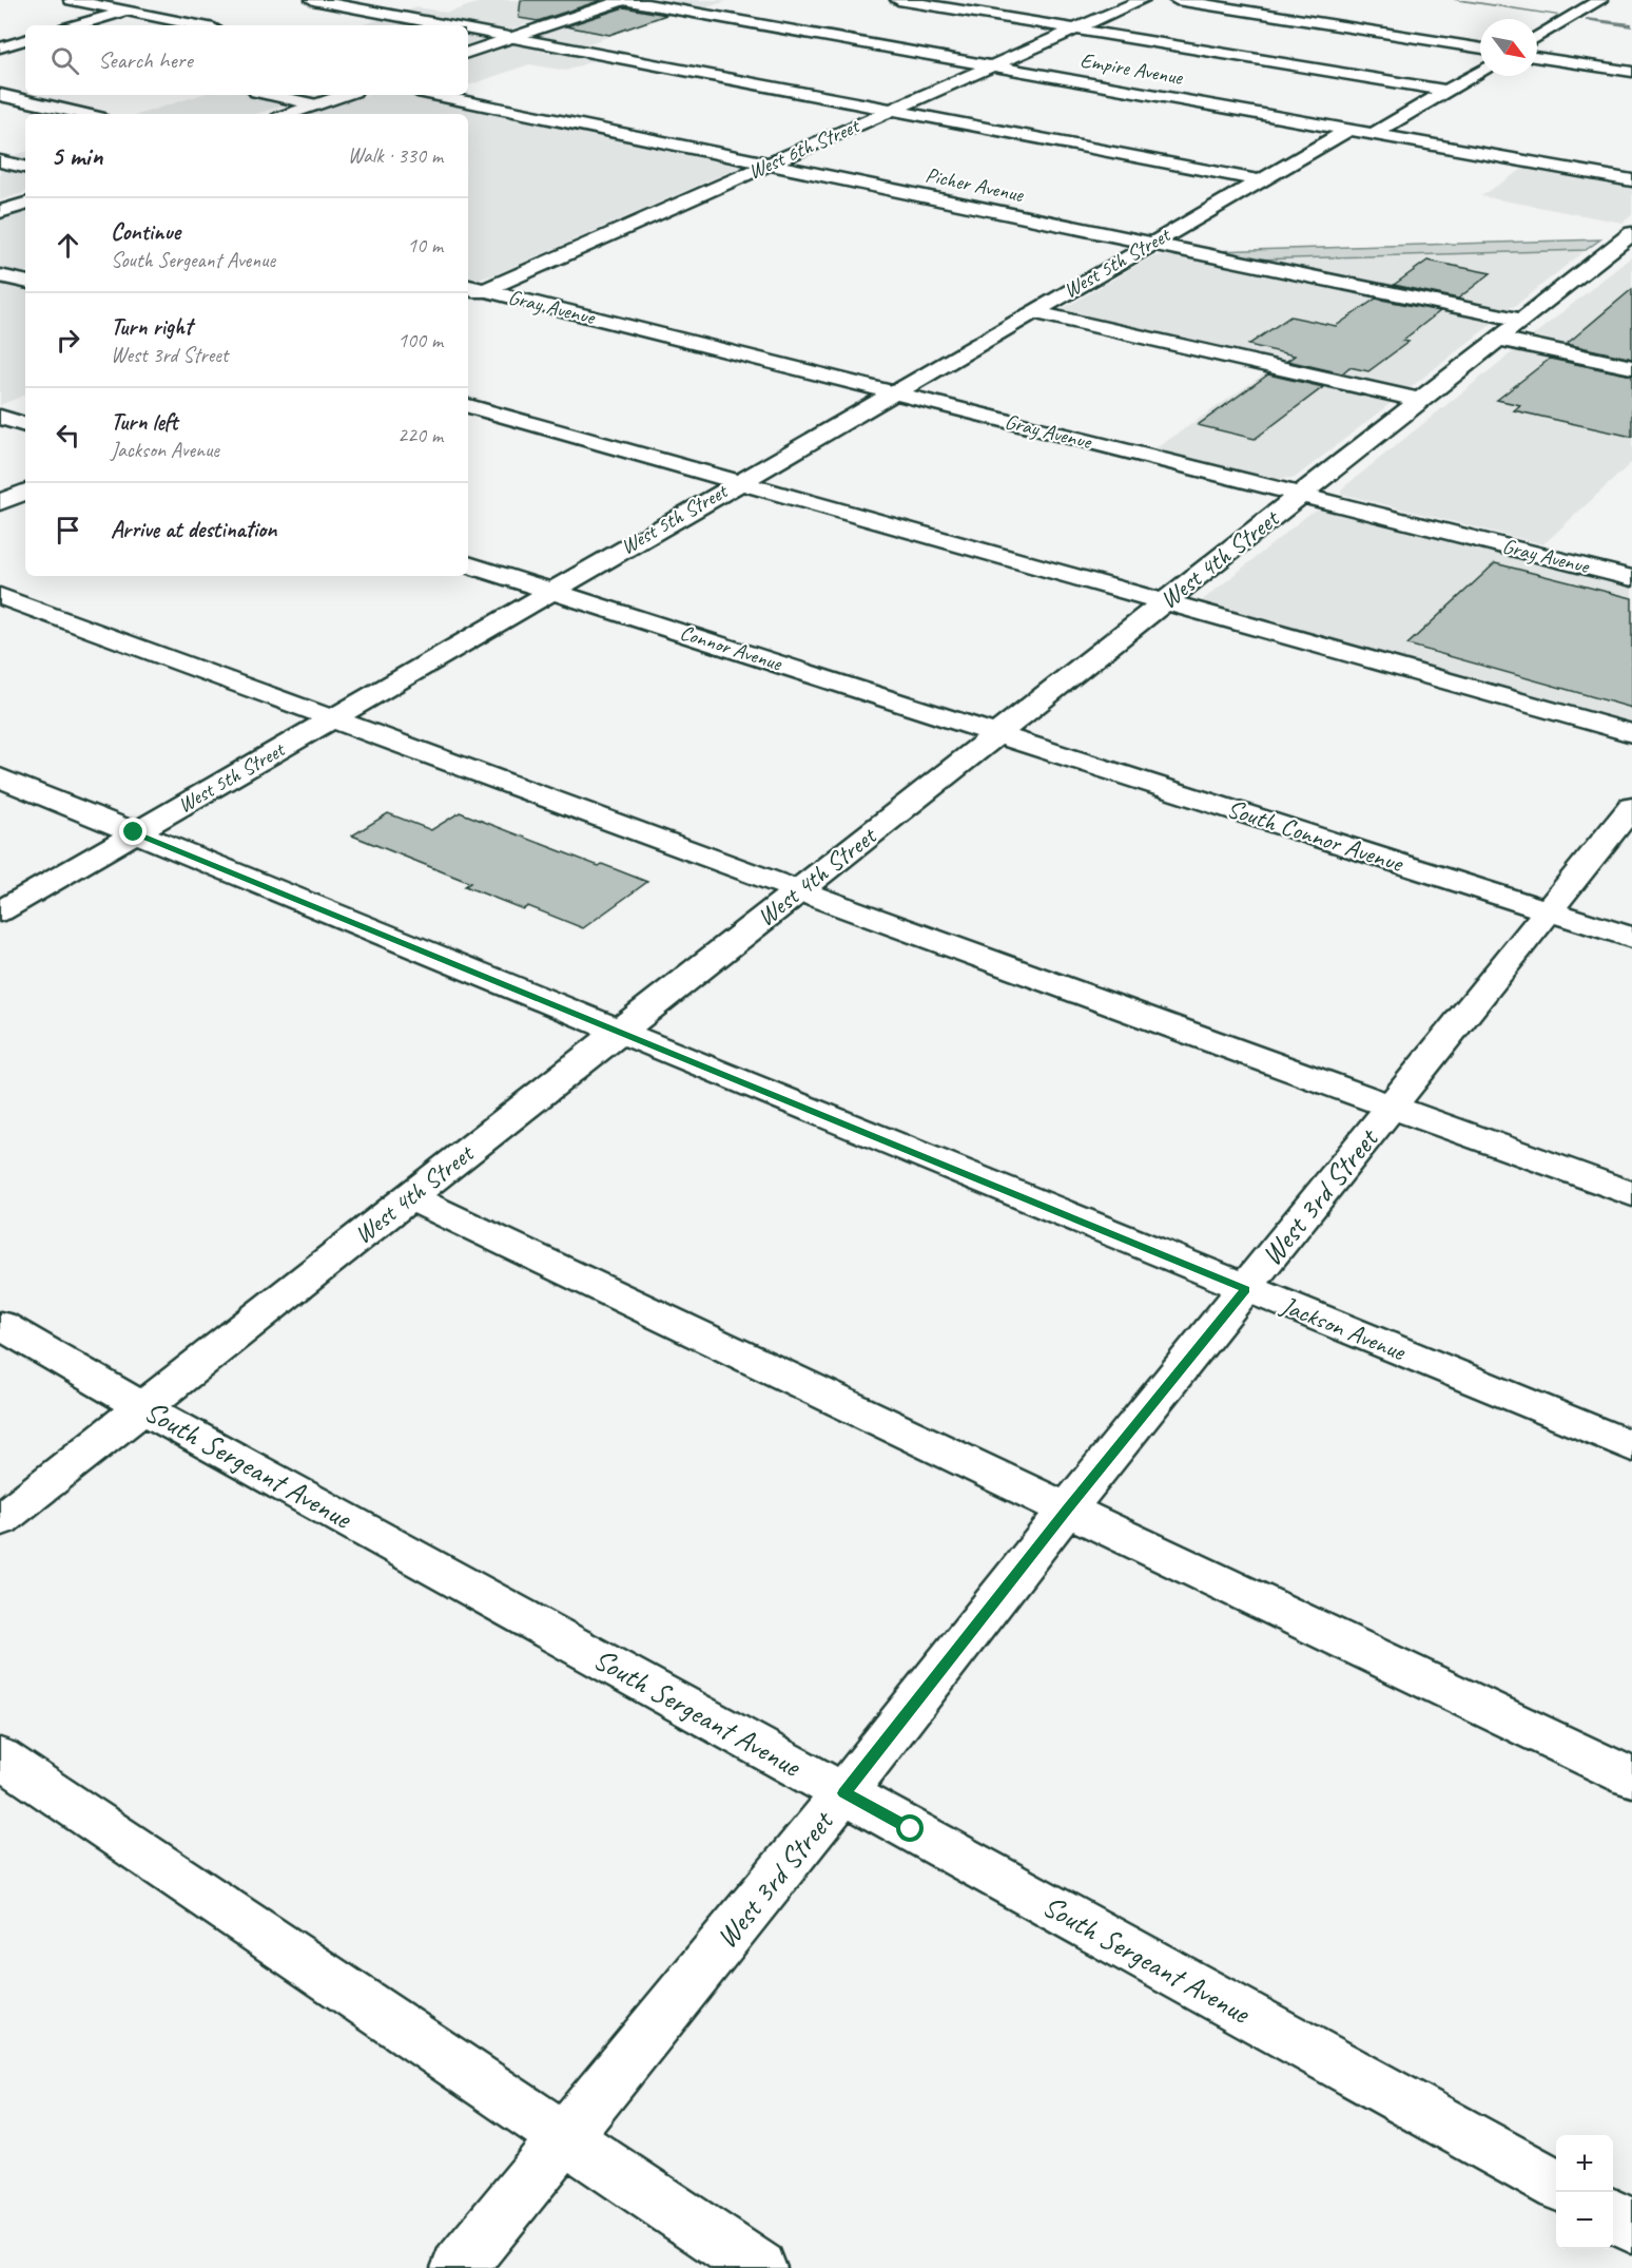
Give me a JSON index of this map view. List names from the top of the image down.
{
  "streets": {
    "street": [
      "Empire Avenue",
      "West 6th Street",
      "Picher Avenue",
      "West 5th Street",
      "Gray Avenue",
      "West 4th Street",
      "Connor Avenue",
      "South Connor Avenue",
      "West 3rd Street",
      "Jackson Avenue",
      "South Sergeant Avenue"
    ]
  },
  "crossings": [
    ["Empire Avenue", "West 6th Street"],
    ["Empire Avenue", "West 5th Street"],
    ["West 6th Street", "Picher Avenue"],
    ["West 6th Street", "Gray Avenue"],
    ["Picher Avenue", "West 5th Street"],
    ["Picher Avenue", "West 4th Street"],
    ["West 5th Street", "Gray Avenue"],
    ["West 5th Street", "Connor Avenue"],
    ["West 5th Street", "Jackson Avenue"],
    ["Gray Avenue", "West 4th Street"],
    ["West 4th Street", "Connor Avenue"],
    ["West 4th Street", "South Connor Avenue"],
    ["West 4th Street", "Jackson Avenue"],
    ["West 4th Street", "South Sergeant Avenue"],
    ["Connor Avenue", "South Connor Avenue"],
    ["South Connor Avenue", "West 3rd Street"],
    ["West 3rd Street", "Jackson Avenue"],
    ["West 3rd Street", "South Sergeant Avenue"]
  ],
  "north": "bottom right",
  "page": {
    "search": "Search here",
    "heading": ["5 min", "Walk · 330 m"],
    "list": [
      ["Continue", "South Sergeant Avenue", "10 m"],
      ["Turn right", "West 3rd Street", "100 m"],
      ["Turn left", "Jackson Avenue", "220 m"],
      "Arrive at destination"
    ],
    "map_buttons": ["+", "−"]
  }
}
